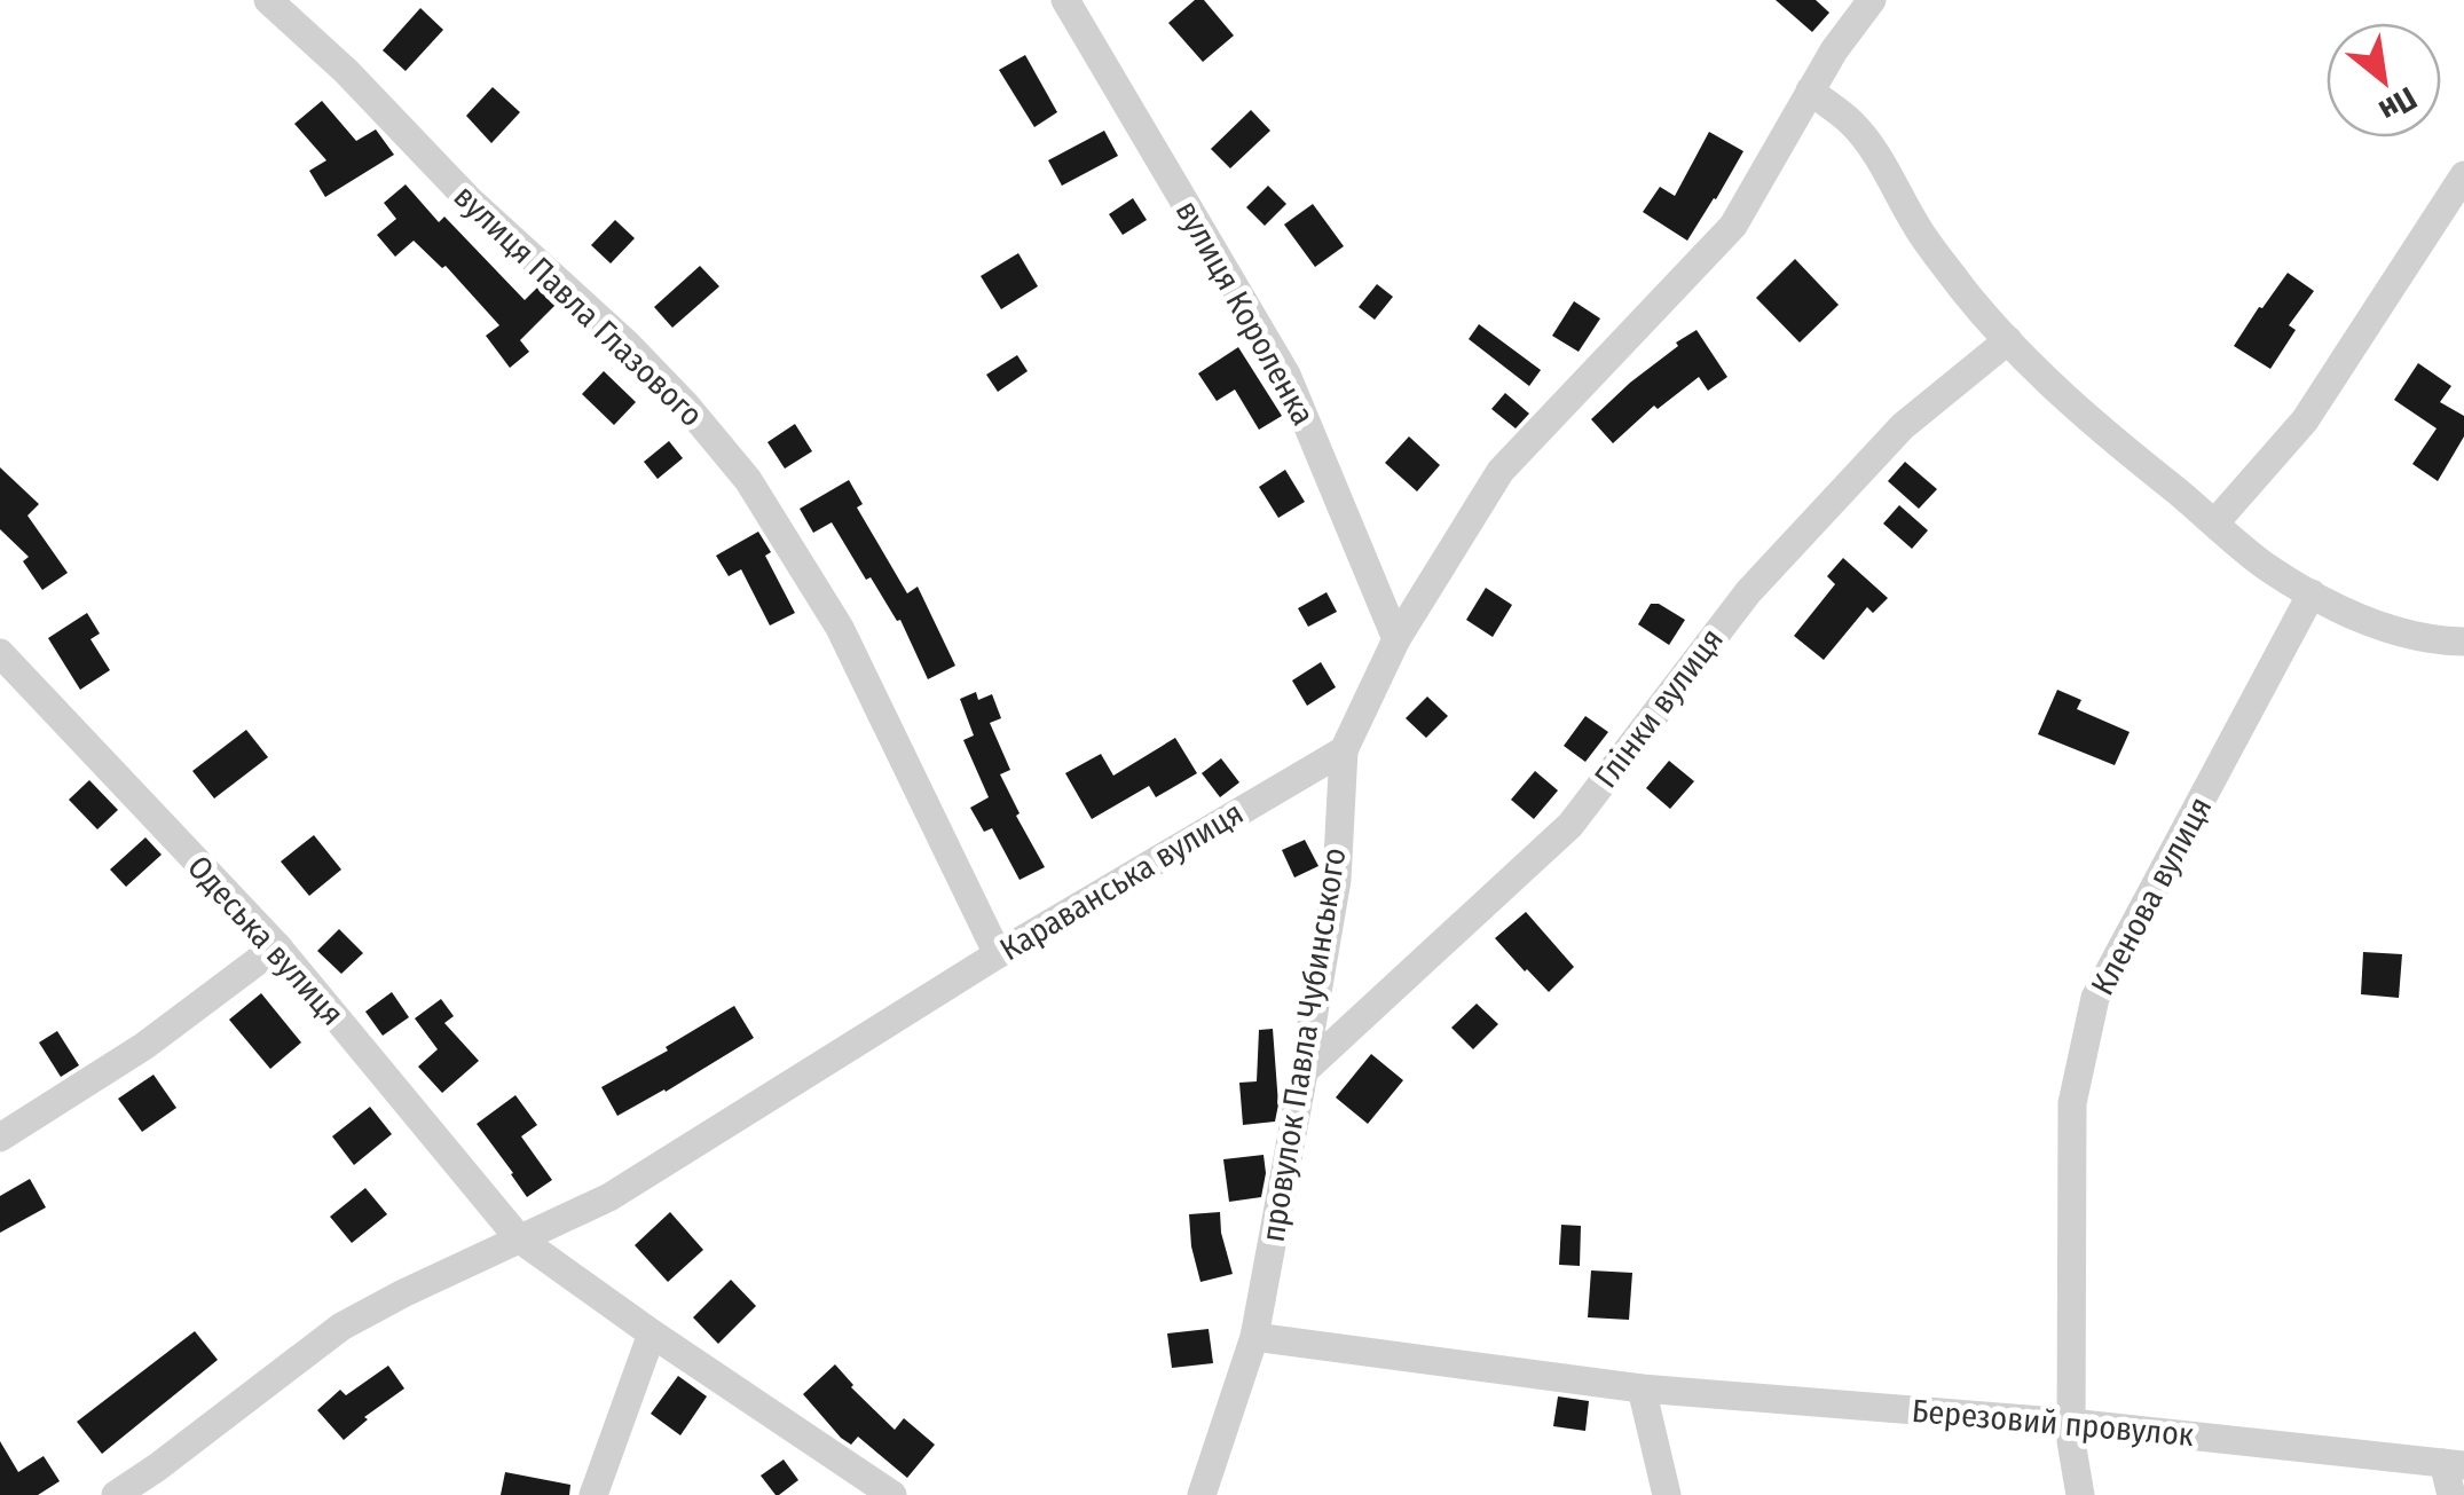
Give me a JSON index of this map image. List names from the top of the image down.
{
  "streets": {
    "street": [
      "вулиця Павла Глазового",
      "вулиця Короленка",
      "Глінки вулиця",
      "Караванська вулиця",
      "Кленова вулиця",
      "Одеська вулиця",
      "провулок Павла Чубинського",
      "Березовий провулок"
    ]
  },
  "crossings": [
    ["вулиця Павла Глазового", "Караванська вулиця"],
    ["Глінки вулиця", "провулок Павла Чубинського"],
    ["Караванська вулиця", "Одеська вулиця"],
    ["Караванська вулиця", "провулок Павла Чубинського"],
    ["Кленова вулиця", "Березовий провулок"]
  ],
  "north": "bottom right"
}
